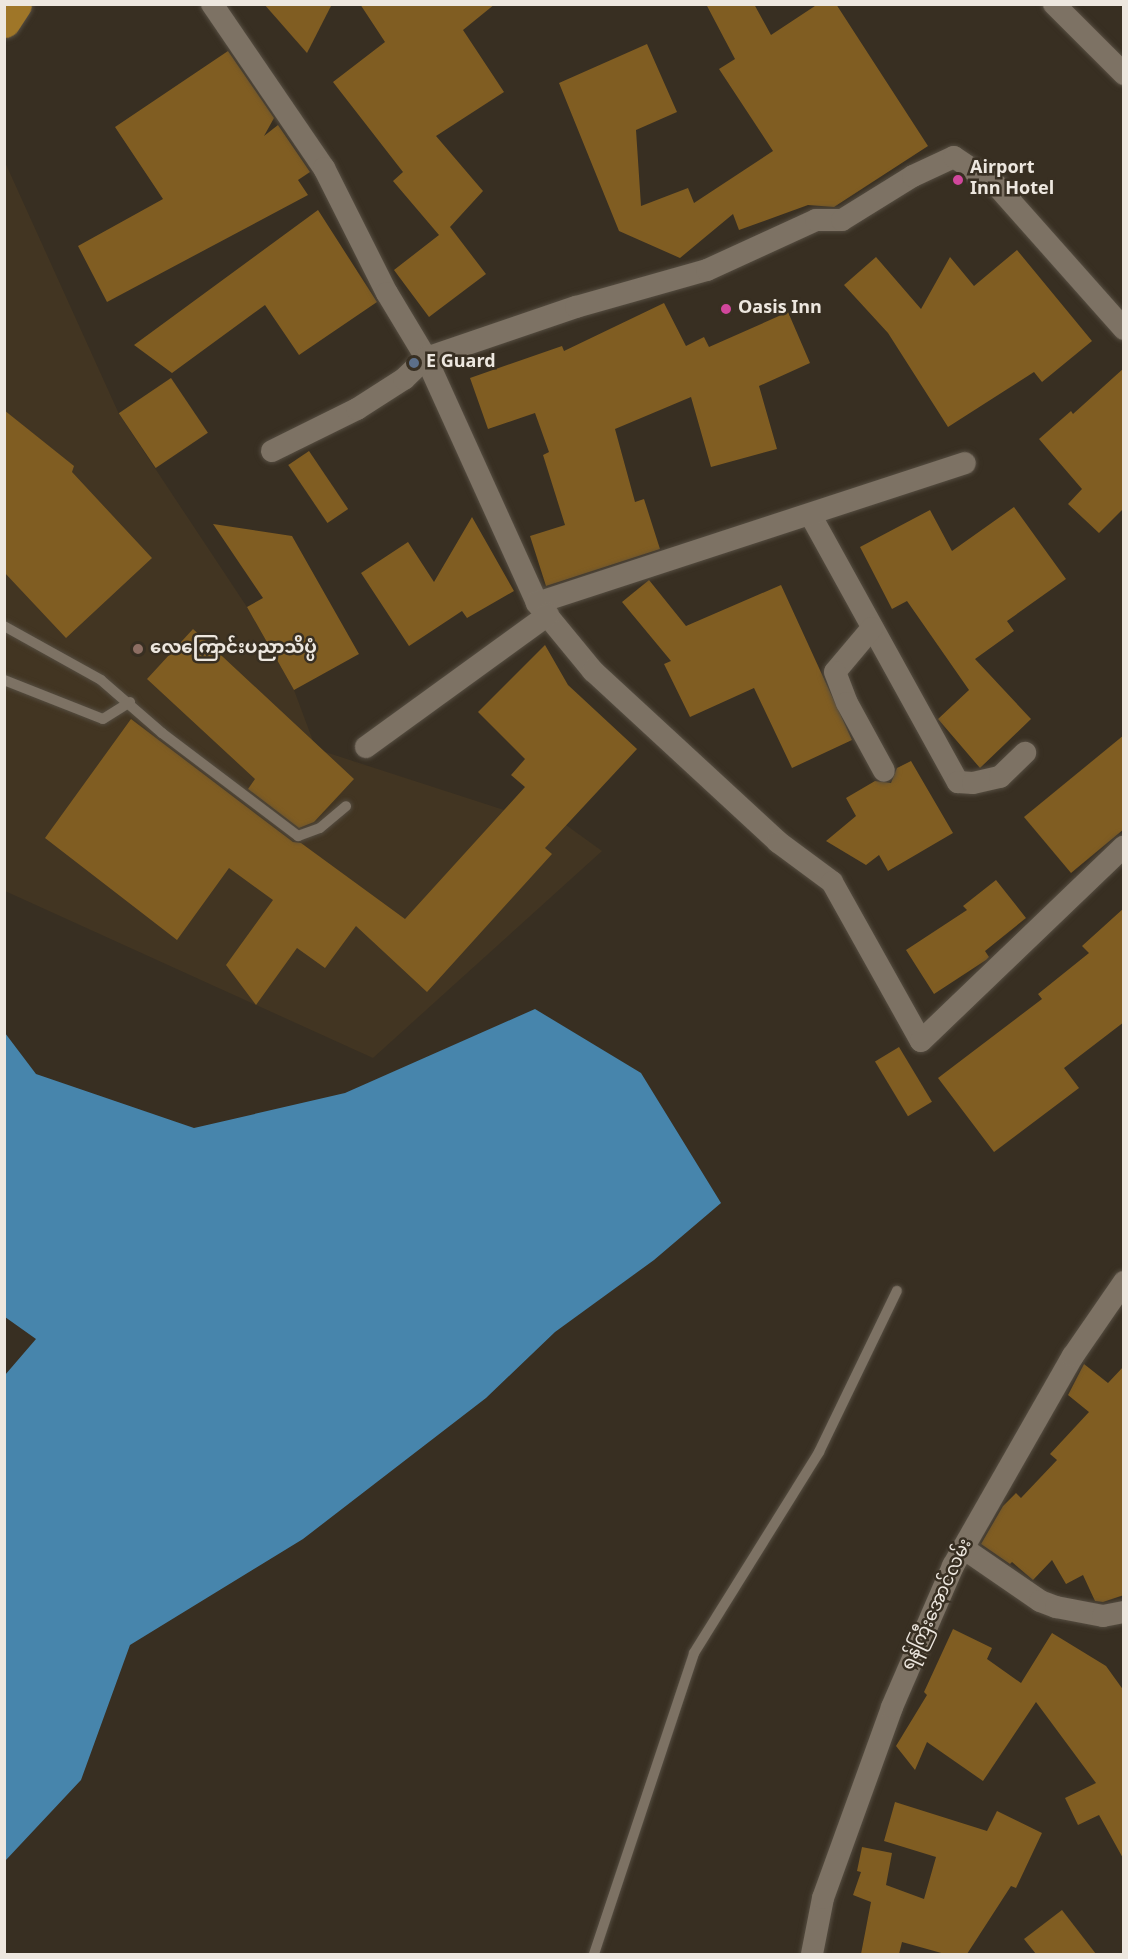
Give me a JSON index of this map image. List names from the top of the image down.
{
  "streets": {
    "street": ["ရန်ကြီးအောင်လမ်း"]
  },
  "places": [
    "Airport Inn Hotel",
    "Oasis Inn",
    "E Guard",
    "လေကြောင်းပညာသိပ္ပံ"
  ]
}
